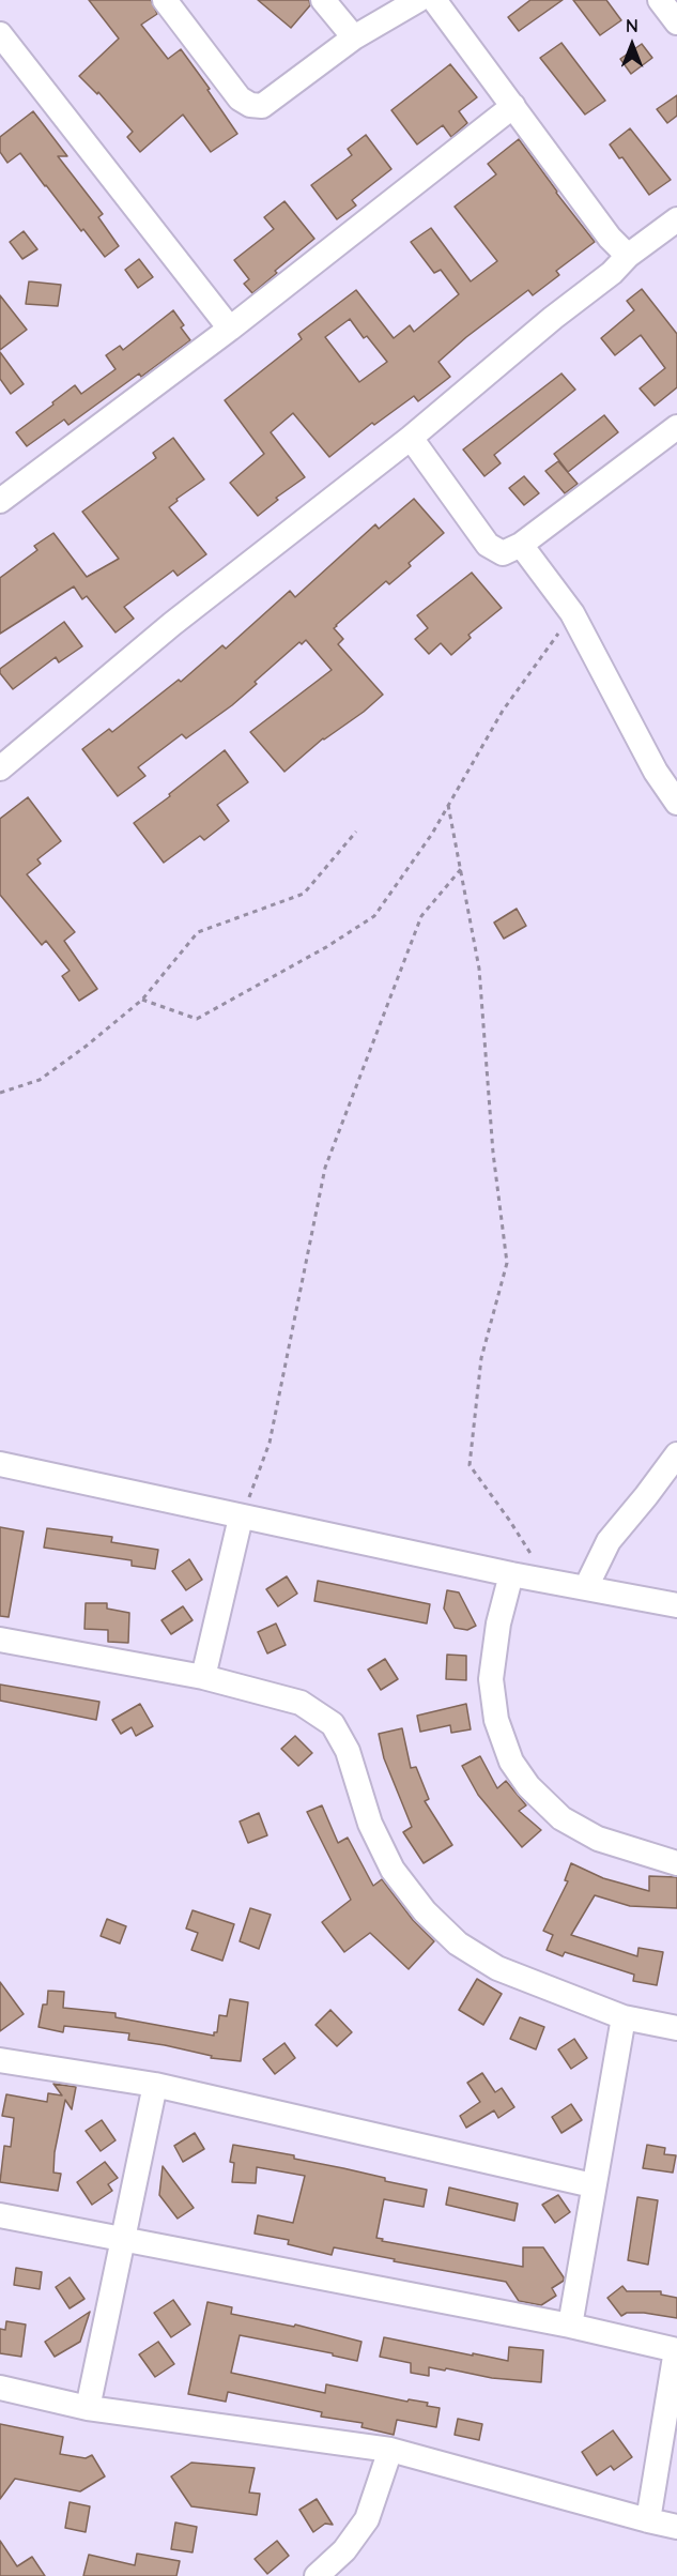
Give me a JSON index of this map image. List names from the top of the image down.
{
  "north": "top"
}
